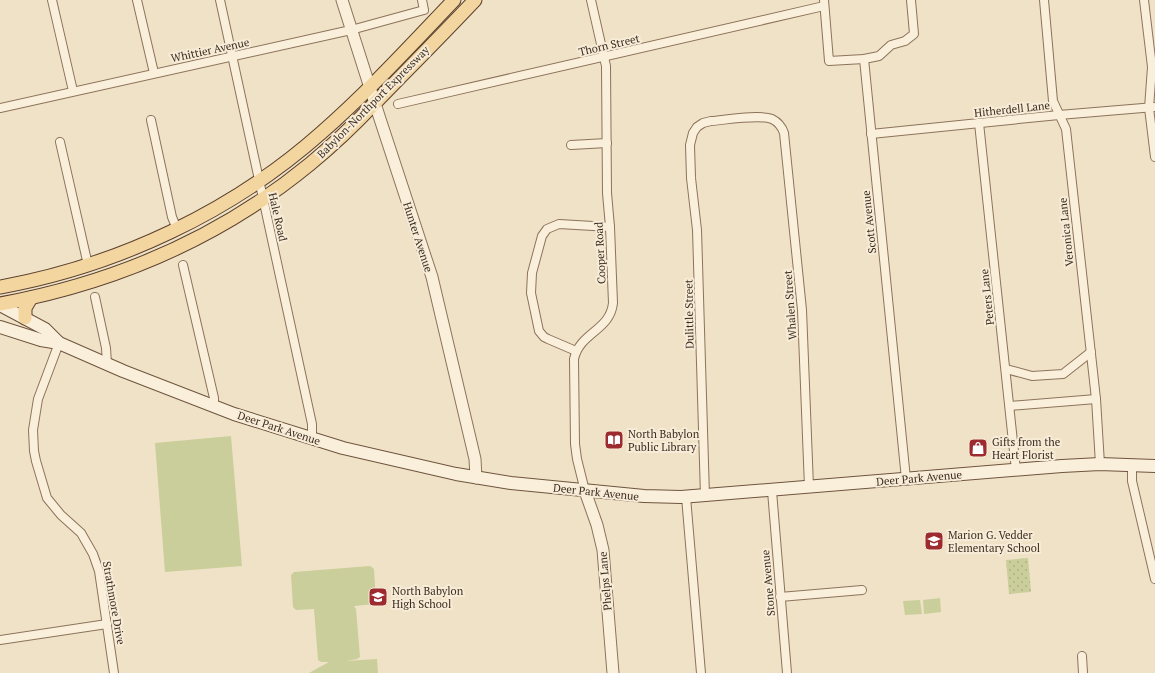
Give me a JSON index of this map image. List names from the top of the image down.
{
  "streets": {
    "main road": ["Babylon-Northport Expressway", "Deer Park Avenue"],
    "street": [
      "Thorn Street",
      "Whittier Avenue",
      "Hitherdell Lane",
      "Hale Road",
      "Scott Avenue",
      "Veronica Lane",
      "Hunter Avenue",
      "Cooper Road",
      "Peters Lane",
      "Whalen Street",
      "Dulittle Street",
      "Phelps Lane",
      "Stone Avenue",
      "Strathmore Drive"
    ]
  },
  "crossings": [
    ["Thorn Street", "Cooper Road"],
    ["Whittier Avenue", "Hale Road"],
    ["Whittier Avenue", "Hunter Avenue"],
    ["Babylon-Northport Expressway", "Hale Road"],
    ["Babylon-Northport Expressway", "Hunter Avenue"],
    ["Babylon-Northport Expressway", "Deer Park Avenue"],
    ["Hitherdell Lane", "Scott Avenue"],
    ["Hitherdell Lane", "Veronica Lane"],
    ["Hitherdell Lane", "Peters Lane"],
    ["Hale Road", "Deer Park Avenue"],
    ["Scott Avenue", "Deer Park Avenue"],
    ["Veronica Lane", "Deer Park Avenue"],
    ["Hunter Avenue", "Deer Park Avenue"],
    ["Peters Lane", "Deer Park Avenue"],
    ["Whalen Street", "Dulittle Street"],
    ["Whalen Street", "Deer Park Avenue"],
    ["Dulittle Street", "Deer Park Avenue"],
    ["Deer Park Avenue", "Phelps Lane"],
    ["Deer Park Avenue", "Stone Avenue"],
    ["Deer Park Avenue", "Strathmore Drive"]
  ],
  "places": {
    "library": ["North Babylon Public Library"],
    "shop": ["Gifts from the Heart Florist"],
    "school or university": ["Marion G. Vedder Elementary School", "North Babylon High School"]
  }
}
